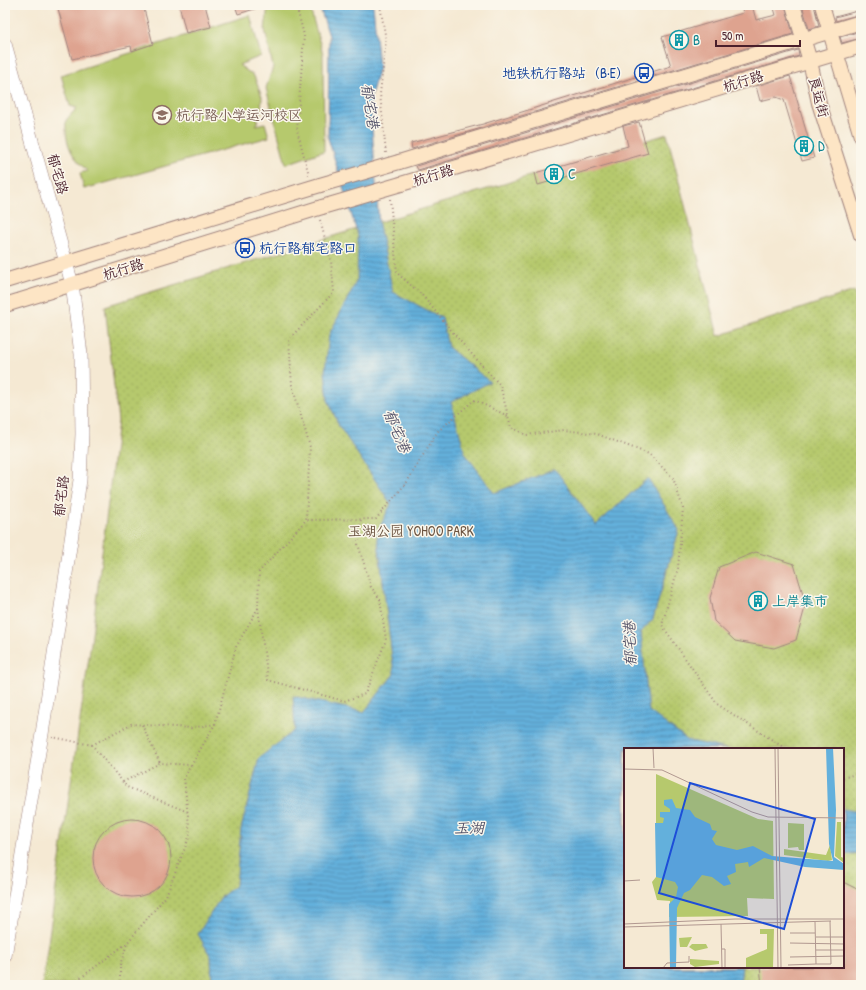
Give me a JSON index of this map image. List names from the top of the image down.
{
  "streets": {
    "main road": ["杭行路", "良运街"],
    "street": ["郁宅路"]
  },
  "crossings": [
    ["杭行路", "良运街"],
    ["杭行路", "郁宅路"]
  ],
  "water": ["郁宅港", "玉湖"],
  "parks": ["玉湖公园 YOHOO PARK"],
  "places": {
    "building": [
      "B",
      "D",
      "C",
      "上岸集市"
    ],
    "bus stop": ["地铁杭行路站（B·E）", "杭行路郁宅路口"],
    "school or university": ["杭行路小学运河校区"]
  },
  "scale_bar": "50 m"
}
